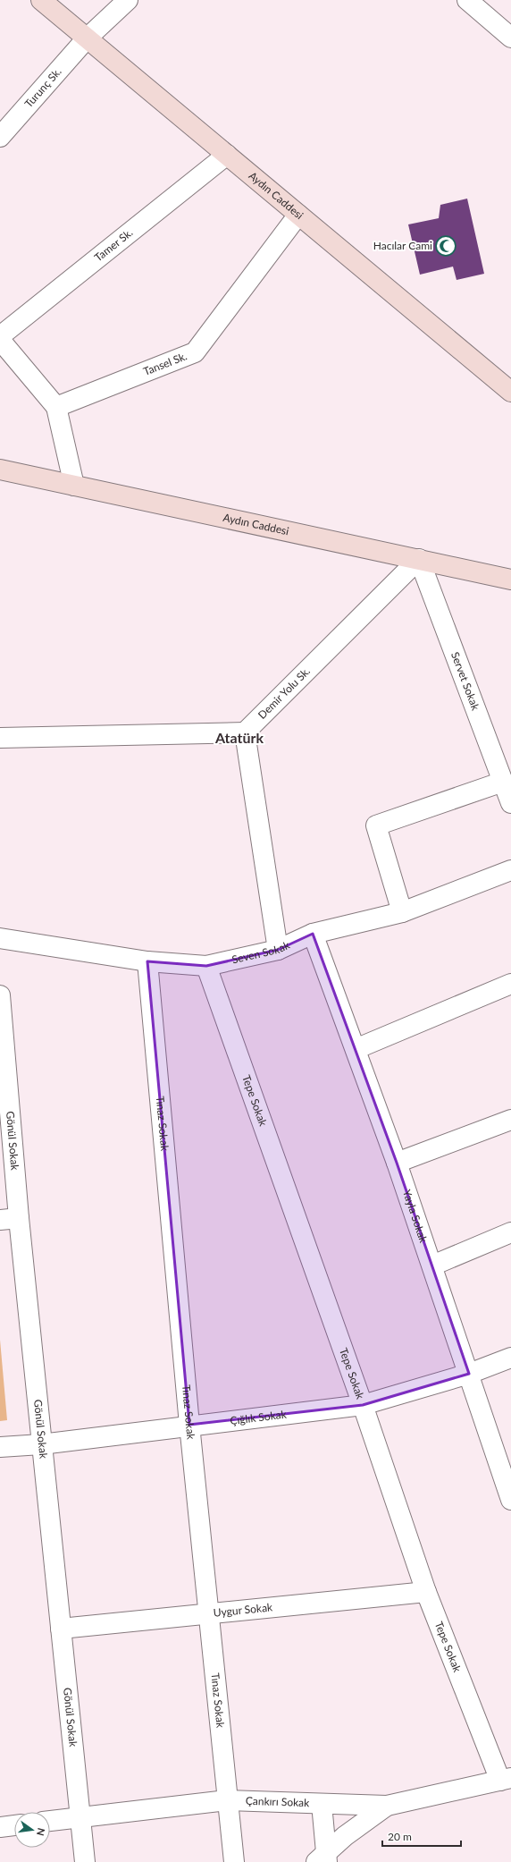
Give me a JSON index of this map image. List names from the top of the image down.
{
  "streets": {
    "main road": ["Aydın Caddesi"],
    "street": [
      "Turunç Sk.",
      "Tamer Sk.",
      "Tansel Sk.",
      "Servet Sokak",
      "Demir Yolu Sk.",
      "Seven Sokak",
      "Tepe Sokak",
      "Tınaz Sokak",
      "Gönül Sokak",
      "Yayla Sokak",
      "Çığlık Sokak",
      "Uygur Sokak",
      "Çankırı Sokak"
    ]
  },
  "crossings": [
    ["Turunç Sk.", "Aydın Caddesi"],
    ["Aydın Caddesi", "Tamer Sk."],
    ["Aydın Caddesi", "Tansel Sk."],
    ["Aydın Caddesi", "Servet Sokak"],
    ["Aydın Caddesi", "Demir Yolu Sk."],
    ["Servet Sokak", "Demir Yolu Sk."],
    ["Seven Sokak", "Tepe Sokak"],
    ["Seven Sokak", "Tınaz Sokak"],
    ["Seven Sokak", "Yayla Sokak"],
    ["Tepe Sokak", "Çığlık Sokak"],
    ["Tepe Sokak", "Uygur Sokak"],
    ["Tepe Sokak", "Çankırı Sokak"],
    ["Tınaz Sokak", "Çığlık Sokak"],
    ["Tınaz Sokak", "Uygur Sokak"],
    ["Tınaz Sokak", "Çankırı Sokak"],
    ["Gönül Sokak", "Çığlık Sokak"],
    ["Gönül Sokak", "Uygur Sokak"],
    ["Gönül Sokak", "Çankırı Sokak"],
    ["Yayla Sokak", "Çığlık Sokak"]
  ],
  "districts": ["Atatürk"],
  "places": {
    "mosque": ["Hacılar Cami"]
  },
  "scale_bar": "20 m",
  "north": "right"
}
